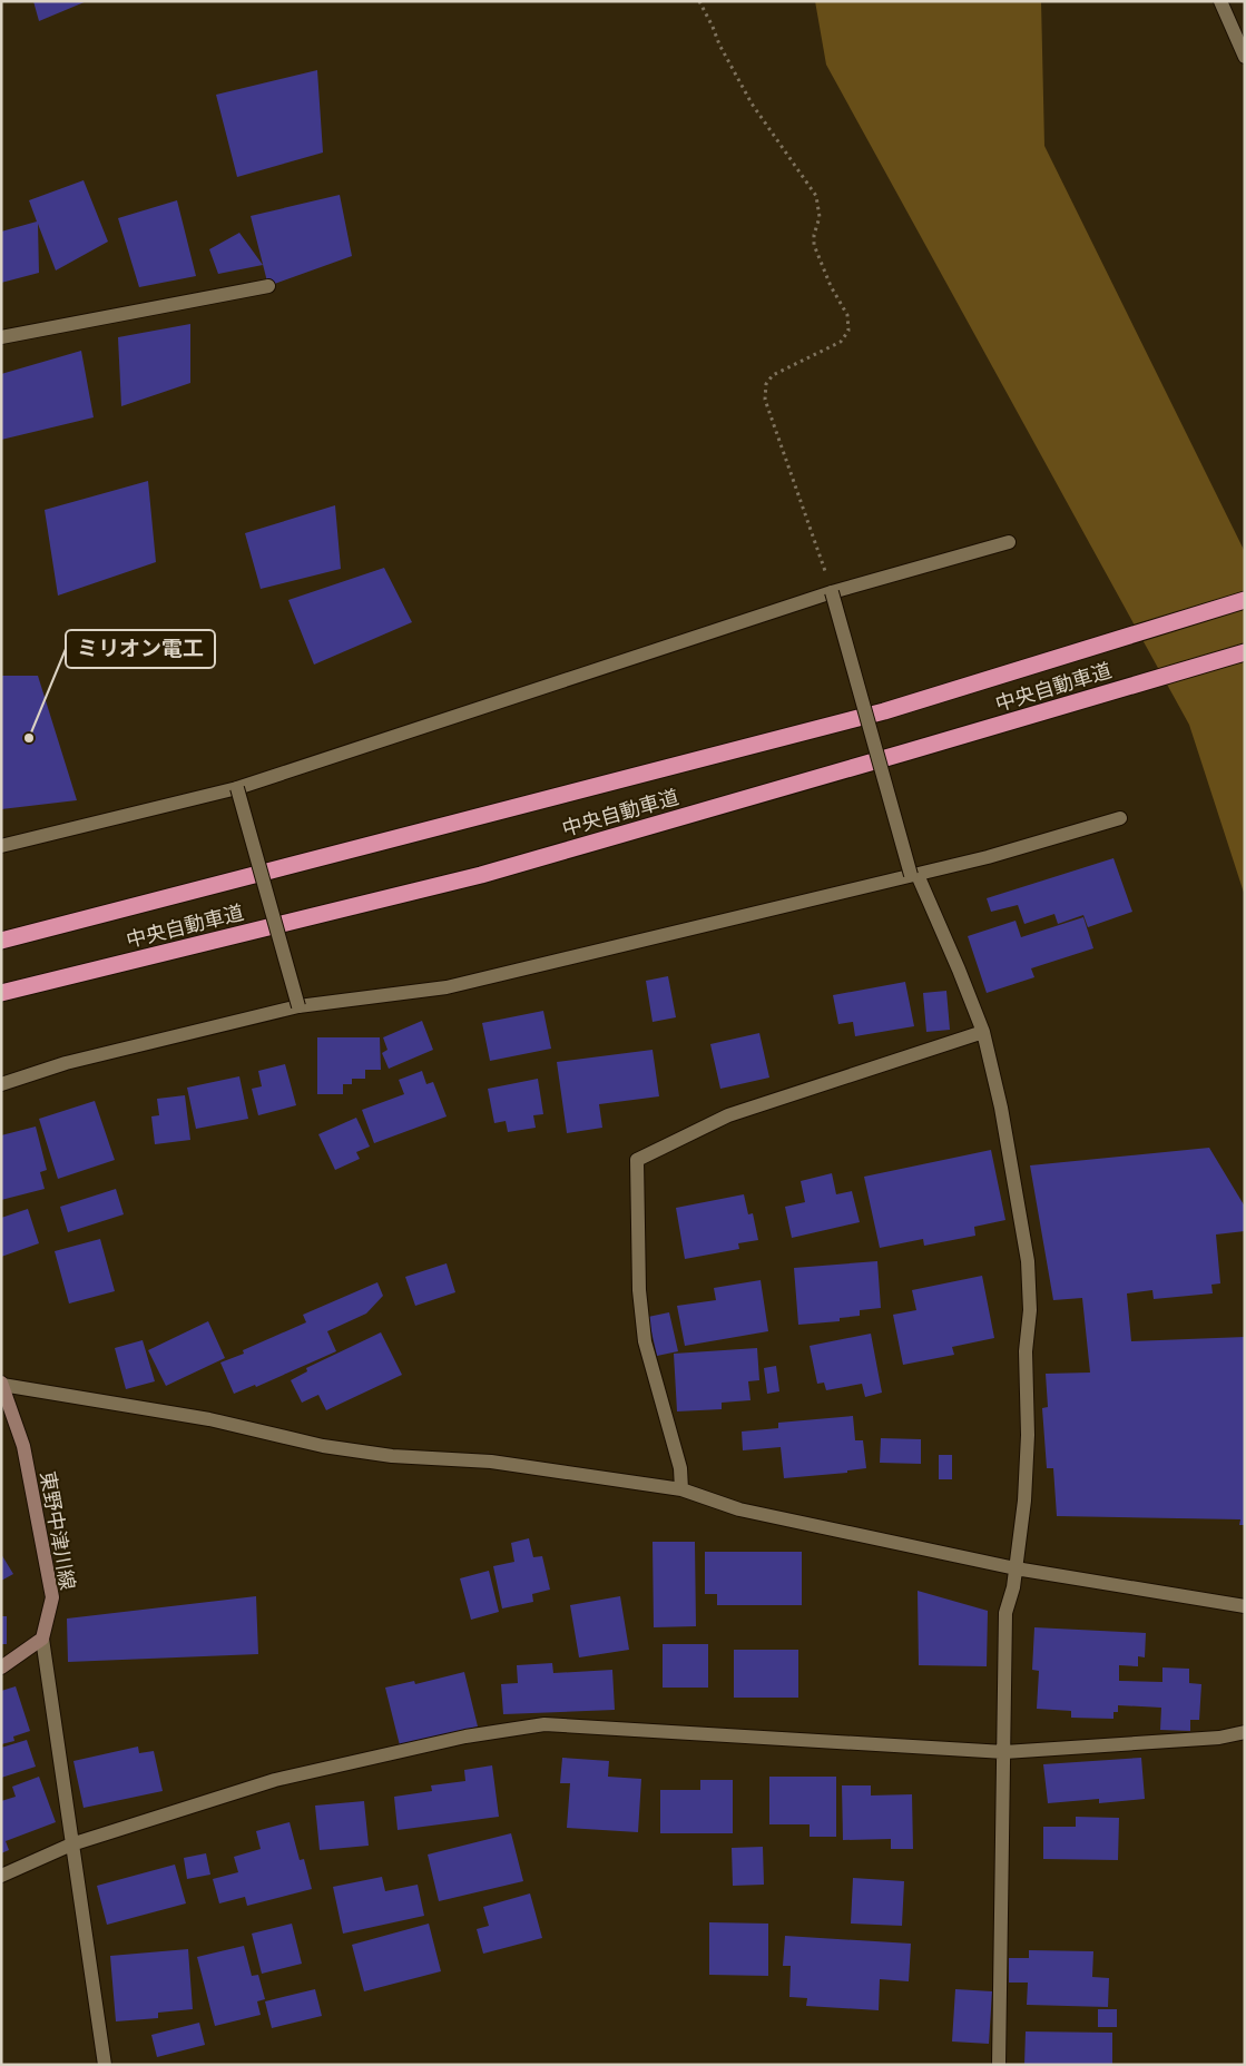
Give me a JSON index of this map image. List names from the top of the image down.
{
  "streets": {
    "highway": ["中央自動車道"],
    "main road": ["東野中津川線"]
  },
  "places": ["ミリオン電工"]
}
